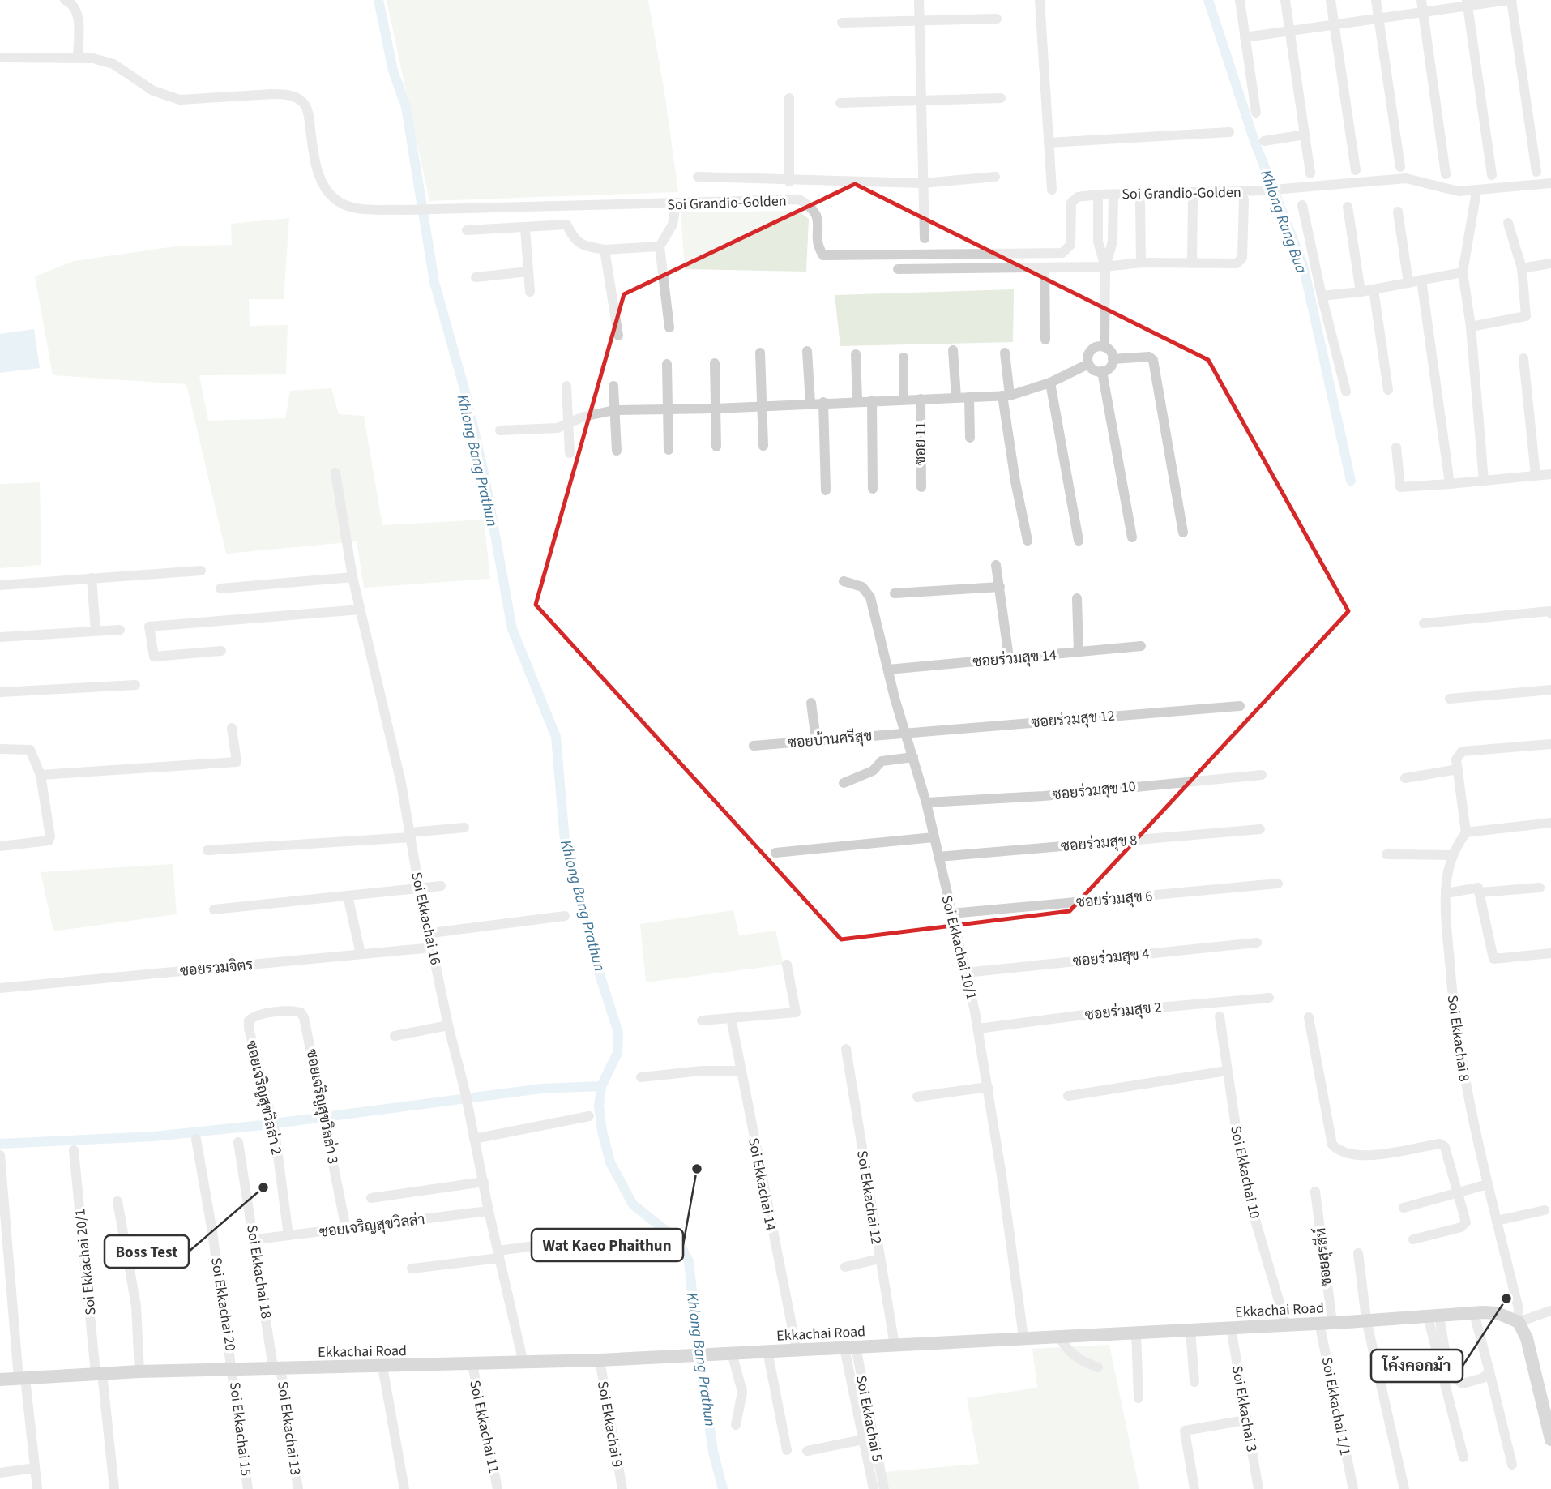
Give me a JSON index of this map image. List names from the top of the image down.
{
  "streets": {
    "main road": ["Ekkachai Road"],
    "street": [
      "Soi Grandio-Golden",
      "ซอย 11",
      "ซอยร่วมสุข 14",
      "ซอยร่วมสุข 12",
      "ซอยบ้านศรีสุข",
      "ซอยร่วมสุข 10",
      "ซอยร่วมสุข 8",
      "ซอยร่วมสุข 6",
      "Soi Ekkachai 16",
      "Soi Ekkachai 10/1",
      "ซอยร่วมสุข 4",
      "ซอยรวมจิตร",
      "ซอยร่วมสุข 2",
      "Soi Ekkachai 8",
      "ซอยเจริญสุขวิลล่า 2",
      "ซอยเจริญสุขวิลล่า 3",
      "Soi Ekkachai 10",
      "Soi Ekkachai 14",
      "Soi Ekkachai 12",
      "ซอยเจริญสุขวิลล่า",
      "ซอยสุรสีห์",
      "Soi Ekkachai 20/1",
      "Soi Ekkachai 18",
      "Soi Ekkachai 20",
      "Soi Ekkachai 1/1",
      "Soi Ekkachai 3",
      "Soi Ekkachai 5",
      "Soi Ekkachai 9",
      "Soi Ekkachai 11",
      "Soi Ekkachai 13",
      "Soi Ekkachai 15"
    ]
  },
  "crossings": [
    ["ซอยร่วมสุข 14", "Soi Ekkachai 10/1"],
    ["ซอยร่วมสุข 12", "ซอยบ้านศรีสุข"],
    ["ซอยร่วมสุข 12", "Soi Ekkachai 10/1"],
    ["ซอยบ้านศรีสุข", "Soi Ekkachai 10/1"],
    ["ซอยร่วมสุข 10", "Soi Ekkachai 10/1"],
    ["ซอยร่วมสุข 8", "Soi Ekkachai 10/1"],
    ["ซอยร่วมสุข 6", "Soi Ekkachai 10/1"],
    ["Soi Ekkachai 16", "ซอยรวมจิตร"],
    ["Soi Ekkachai 16", "ซอยเจริญสุขวิลล่า"],
    ["Soi Ekkachai 16", "Ekkachai Road"],
    ["Soi Ekkachai 10/1", "ซอยร่วมสุข 4"],
    ["Soi Ekkachai 10/1", "ซอยร่วมสุข 2"],
    ["Soi Ekkachai 10/1", "Ekkachai Road"],
    ["Soi Ekkachai 8", "Ekkachai Road"],
    ["ซอยเจริญสุขวิลล่า 2", "ซอยเจริญสุขวิลล่า 3"],
    ["ซอยเจริญสุขวิลล่า 2", "ซอยเจริญสุขวิลล่า"],
    ["ซอยเจริญสุขวิลล่า 3", "ซอยเจริญสุขวิลล่า"],
    ["Soi Ekkachai 10", "Ekkachai Road"],
    ["Soi Ekkachai 14", "Ekkachai Road"],
    ["Soi Ekkachai 12", "Ekkachai Road"],
    ["ซอยเจริญสุขวิลล่า", "Soi Ekkachai 18"],
    ["ซอยสุรสีห์", "Ekkachai Road"],
    ["ซอยสุรสีห์", "Soi Ekkachai 1/1"],
    ["Soi Ekkachai 20/1", "Ekkachai Road"],
    ["Soi Ekkachai 18", "Ekkachai Road"],
    ["Soi Ekkachai 18", "Soi Ekkachai 13"],
    ["Soi Ekkachai 20", "Ekkachai Road"],
    ["Soi Ekkachai 20", "Soi Ekkachai 15"],
    ["Ekkachai Road", "Soi Ekkachai 1/1"],
    ["Ekkachai Road", "Soi Ekkachai 3"],
    ["Ekkachai Road", "Soi Ekkachai 5"],
    ["Ekkachai Road", "Soi Ekkachai 9"],
    ["Ekkachai Road", "Soi Ekkachai 11"],
    ["Ekkachai Road", "Soi Ekkachai 13"],
    ["Ekkachai Road", "Soi Ekkachai 15"]
  ],
  "water": ["Khlong Rang Bua", "Khlong Bang Prathun"],
  "places": ["Wat Kaeo Phaithun", "Boss Test", "โค้งคอกม้า"]
}
